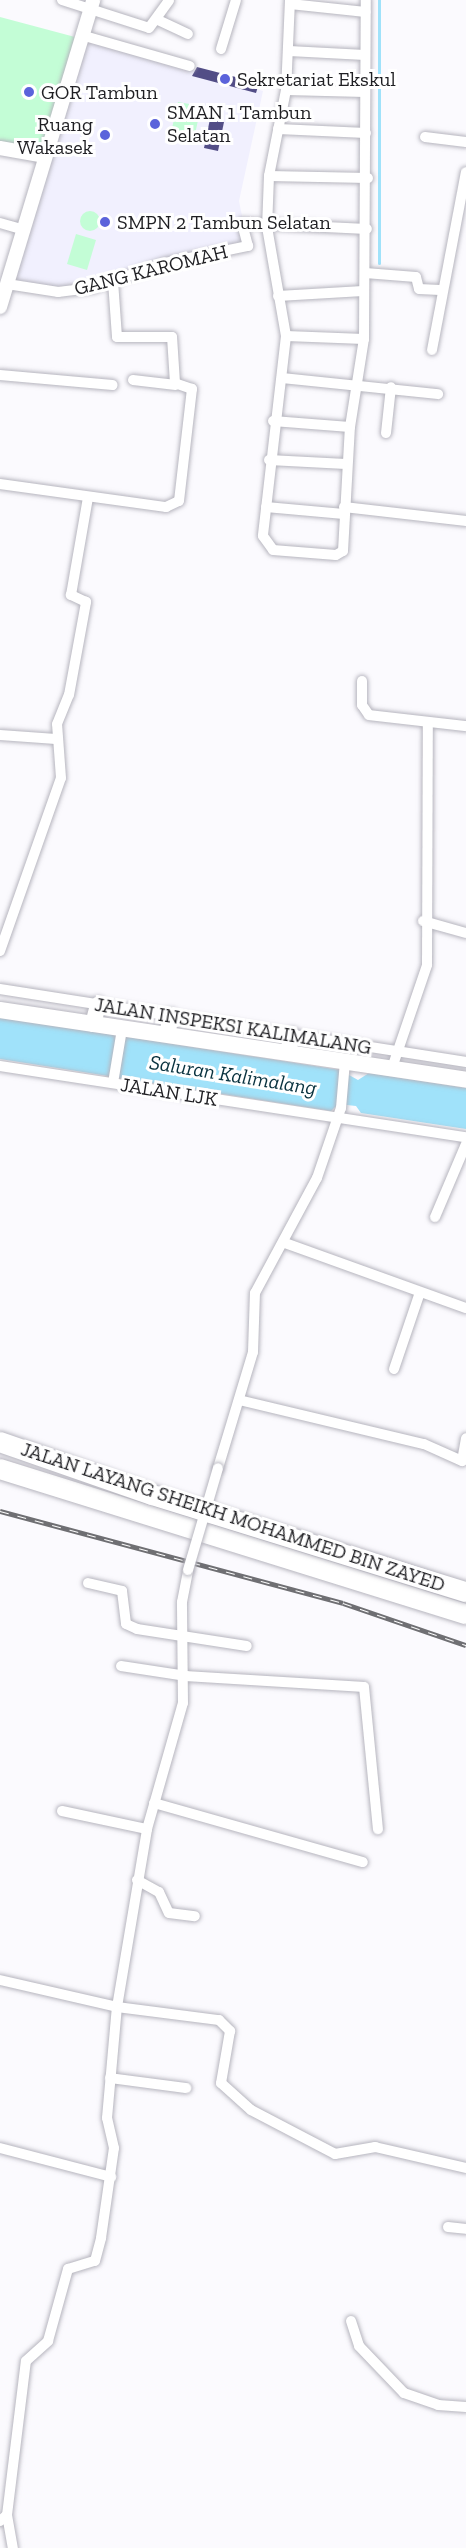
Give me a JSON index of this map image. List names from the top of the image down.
{
  "streets": {
    "highway": ["JALAN LAYANG SHEIKH MOHAMMED BIN ZAYED"],
    "main road": ["JALAN INSPEKSI KALIMALANG"],
    "street": ["GANG KAROMAH", "JALAN LJK"]
  },
  "water": ["Saluran Kalimalang"],
  "places": [
    "Sekretariat Ekskul",
    "GOR Tambun",
    "SMAN 1 Tambun Selatan",
    "Ruang Wakasek",
    "SMPN 2 Tambun Selatan"
  ]
}
